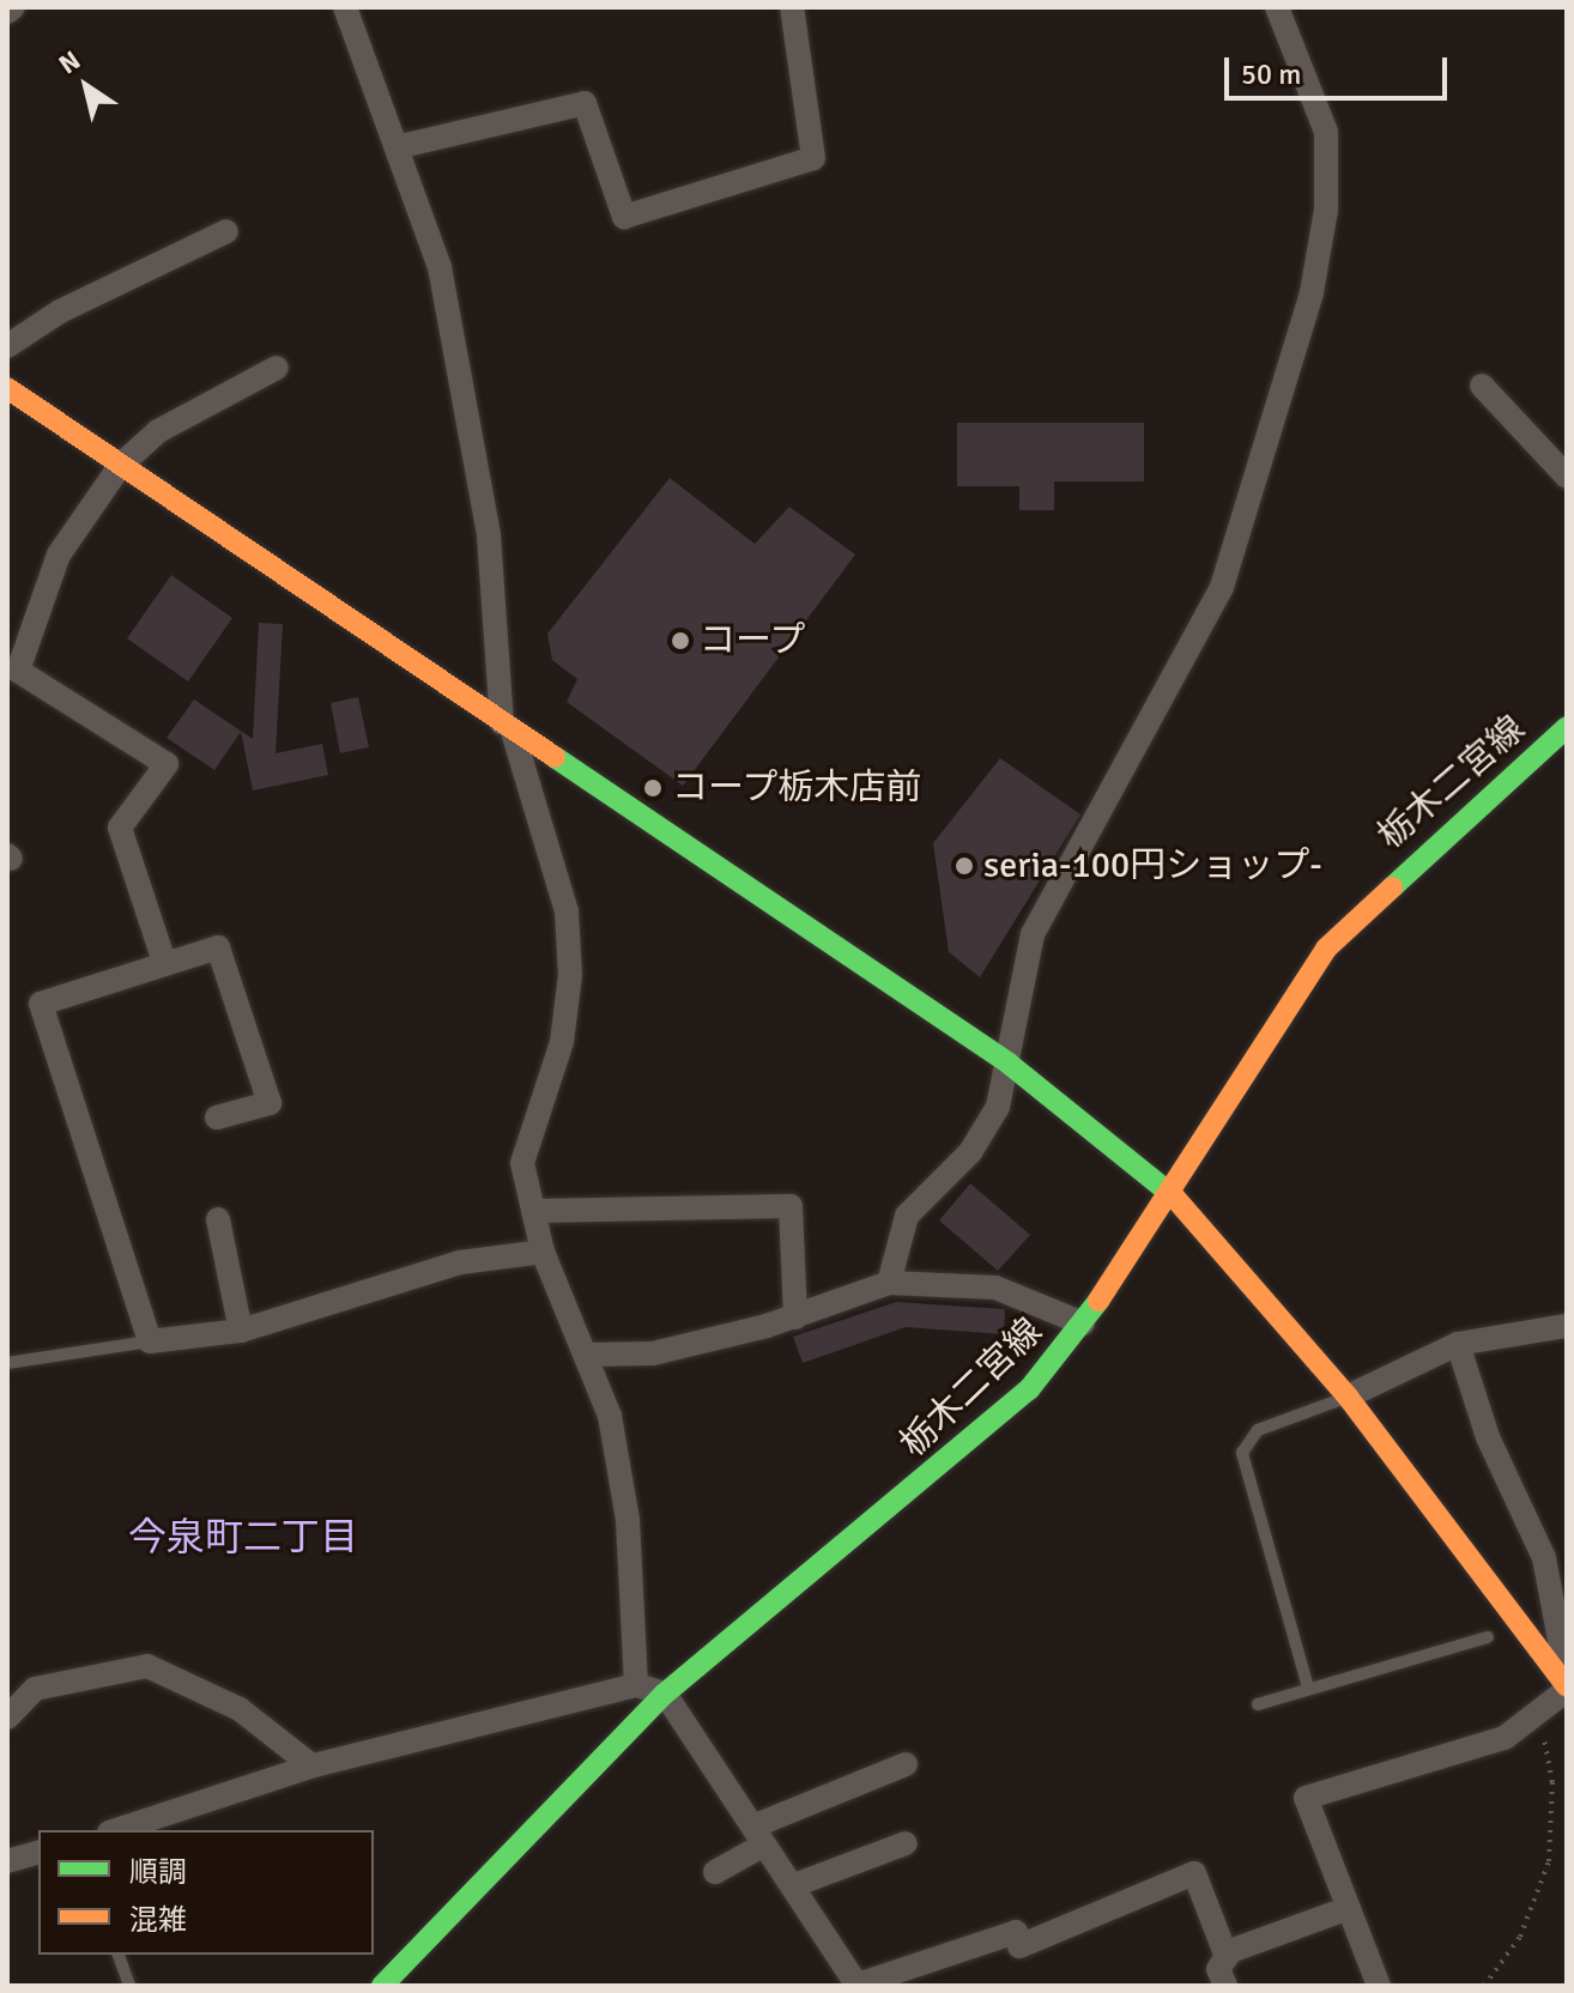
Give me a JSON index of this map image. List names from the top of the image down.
{
  "streets": {
    "street": ["栃木二宮線"]
  },
  "districts": ["今泉町二丁目"],
  "places": ["コープ", "コープ栃木店前", "seria-100円ショップ-"],
  "legend": ["順調", "混雑"],
  "scale_bar": "50 m",
  "north": "top left"
}
